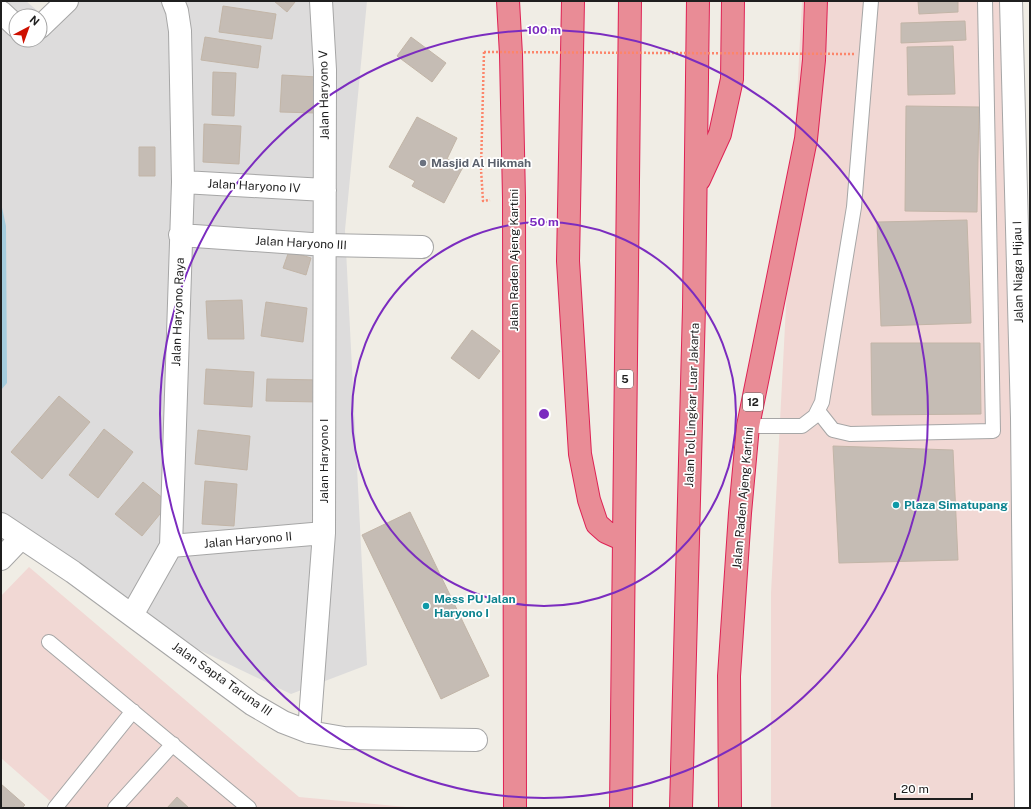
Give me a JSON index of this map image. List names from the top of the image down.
{
  "streets": {
    "highway": [
      "Jalan Raden Ajeng Kartini",
      "5",
      "12",
      "Jalan Tol Lingkar Luar Jakarta"
    ],
    "street": [
      "Jalan Haryono V",
      "Jalan Haryono IV",
      "Jalan Haryono III",
      "Jalan Niaga Hijau I",
      "Jalan Haryono Raya",
      "Jalan Haryono I",
      "Jalan Haryono II",
      "Jalan Sapta Taruna III"
    ]
  },
  "crossings": [
    ["Jalan Haryono V", "Jalan Haryono IV"],
    ["Jalan Haryono V", "Jalan Haryono I"],
    ["Jalan Haryono IV", "Jalan Haryono Raya"],
    ["Jalan Haryono IV", "Jalan Haryono I"],
    ["Jalan Haryono III", "Jalan Haryono Raya"],
    ["Jalan Haryono III", "Jalan Haryono I"],
    ["Jalan Haryono Raya", "Jalan Haryono II"],
    ["Jalan Haryono Raya", "Jalan Sapta Taruna III"],
    ["Jalan Haryono I", "Jalan Haryono II"],
    ["Jalan Haryono I", "Jalan Sapta Taruna III"]
  ],
  "places": ["Masjid Al Hikmah", "Plaza Simatupang", "Mess PU Jalan Haryono I"],
  "scale_bar": "20 m",
  "north": "top right",
  "rings": ["100 m", "50 m"]
}
